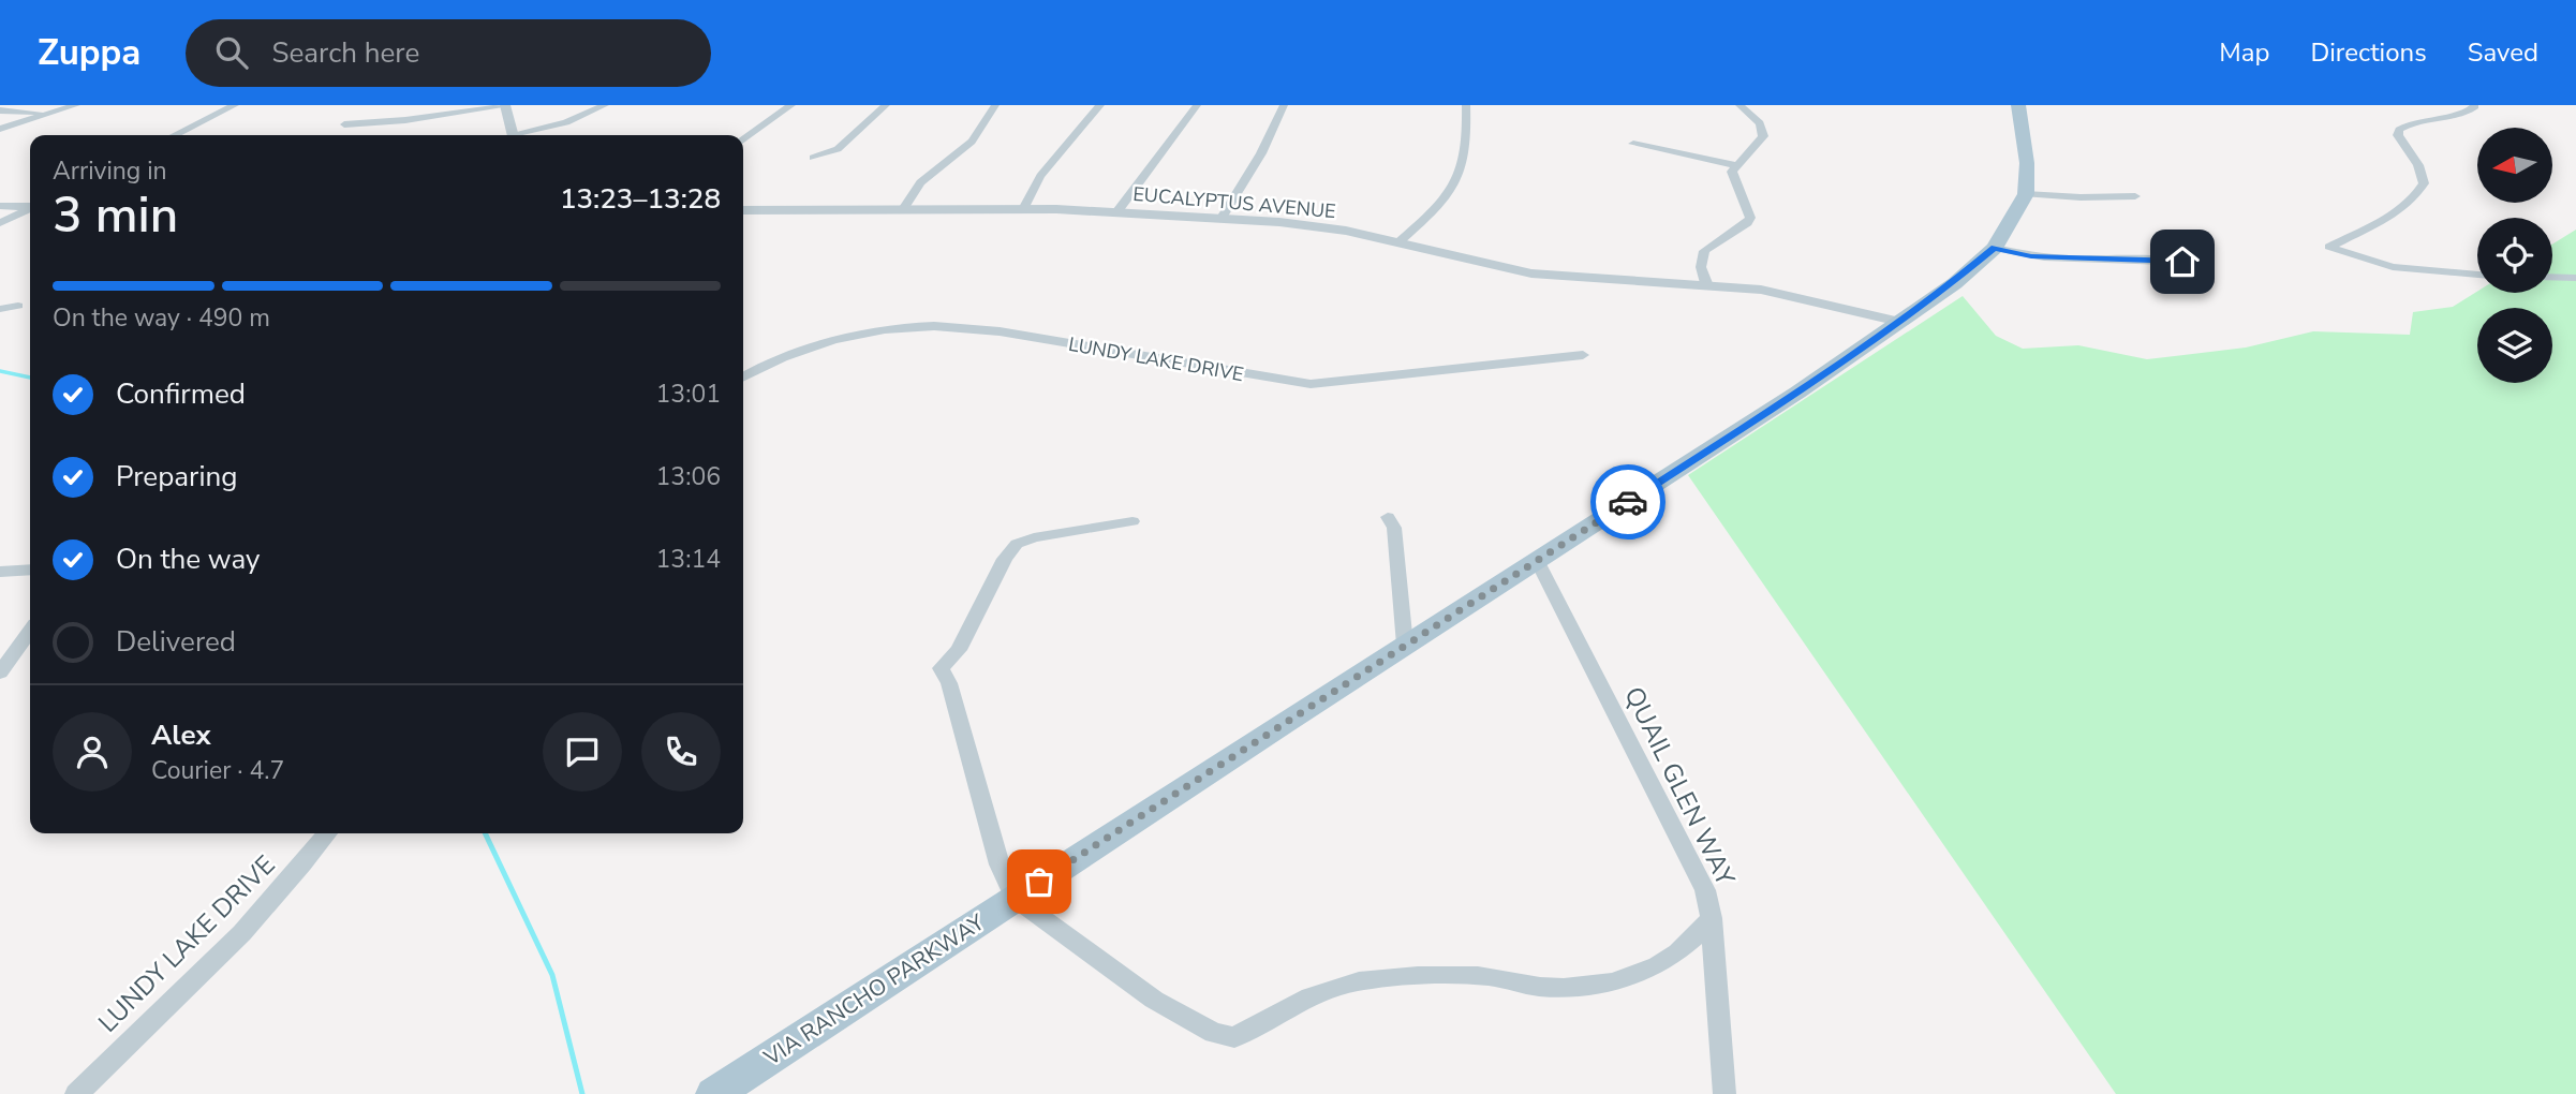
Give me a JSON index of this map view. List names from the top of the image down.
{
  "streets": {
    "main road": ["VIA RANCHO PARKWAY"],
    "street": ["EUCALYPTUS AVENUE", "LUNDY LAKE DRIVE", "QUAIL GLEN WAY"]
  },
  "crossings": [
    ["EUCALYPTUS AVENUE", "VIA RANCHO PARKWAY"],
    ["QUAIL GLEN WAY", "VIA RANCHO PARKWAY"]
  ],
  "north": "left",
  "page": {
    "header": "Zuppa",
    "search": "Search here",
    "nav": ["Map", "Directions", "Saved"],
    "heading": ["3 min", "Arriving in", "13:23–13:28"],
    "panel": ["Alex", "Courier · 4.7"],
    "bar": "On the way · 490 m",
    "list": [
      ["Confirmed", "13:01"],
      ["Preparing", "13:06"],
      ["On the way", "13:14"],
      "Delivered"
    ]
  }
}
